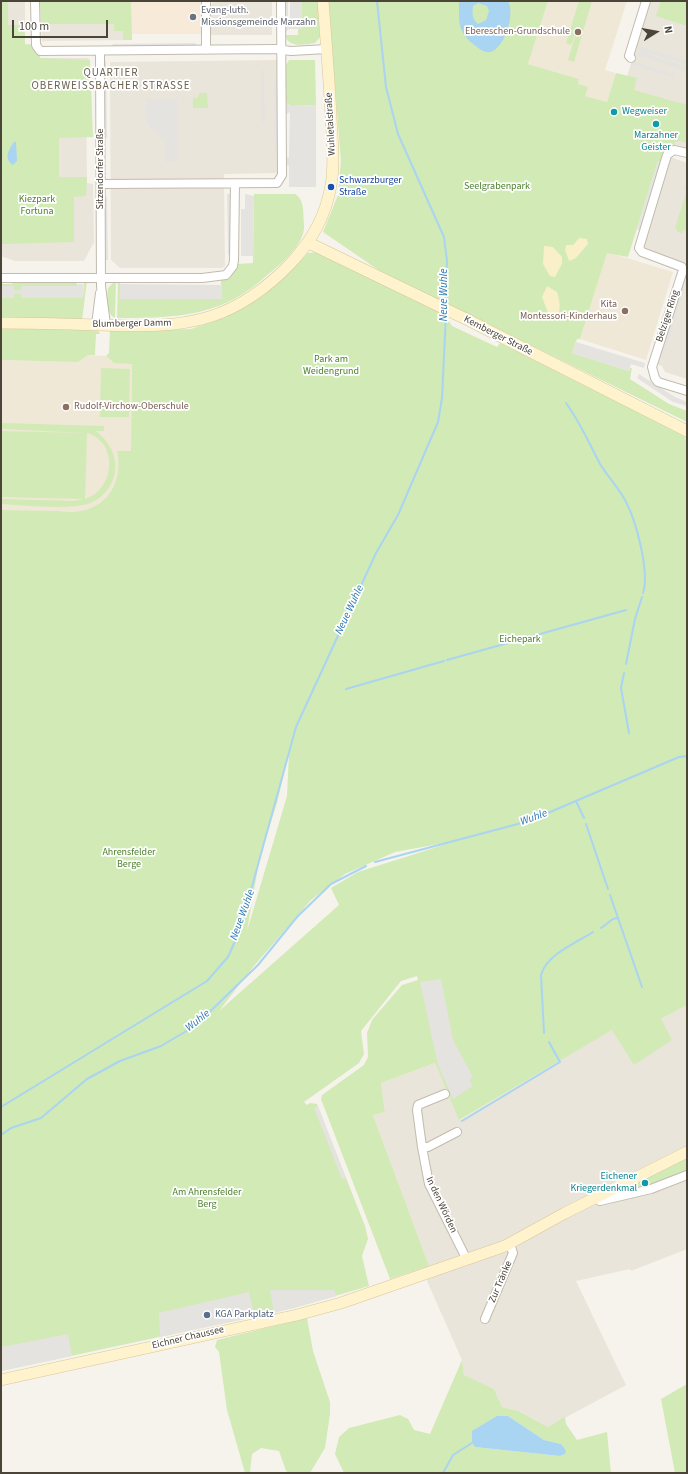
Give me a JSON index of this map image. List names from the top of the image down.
{
  "streets": {
    "main road": [
      "Wuhletalstraße",
      "Blumberger Damm",
      "Kemberger Straße",
      "Eichner Chaussee"
    ],
    "street": [
      "Sitzendorfer Straße",
      "Belziger Ring",
      "In den Wörden",
      "Zur Tränke"
    ]
  },
  "crossings": [
    ["Wuhletalstraße", "Blumberger Damm"],
    ["Wuhletalstraße", "Kemberger Straße"],
    ["Sitzendorfer Straße", "Blumberger Damm"],
    ["Blumberger Damm", "Kemberger Straße"],
    ["In den Wörden", "Eichner Chaussee"],
    ["Zur Tränke", "Eichner Chaussee"]
  ],
  "districts": ["QUARTIER OBERWEISSBACHER STRASSE"],
  "water": ["Neue Wuhle", "Wuhle"],
  "parks": [
    "Seelgrabenpark",
    "Kiezpark Fortuna",
    "Park am Weidengrund",
    "Eichepark",
    "Ahrensfelder Berge",
    "Am Ahrensfelder Berg"
  ],
  "places": [
    "Evang-luth. Missionsgemeinde Marzahn",
    "Ebereschen-Grundschule",
    "Wegweiser",
    "Marzahner Geister",
    "Schwarzburger Straße",
    "Kita Montessori-Kinderhaus",
    "Rudolf-Virchow-Oberschule",
    "Eichener Kriegerdenkmal",
    "KGA Parkplatz"
  ],
  "scale_bar": "100 m",
  "north": "right"
}
